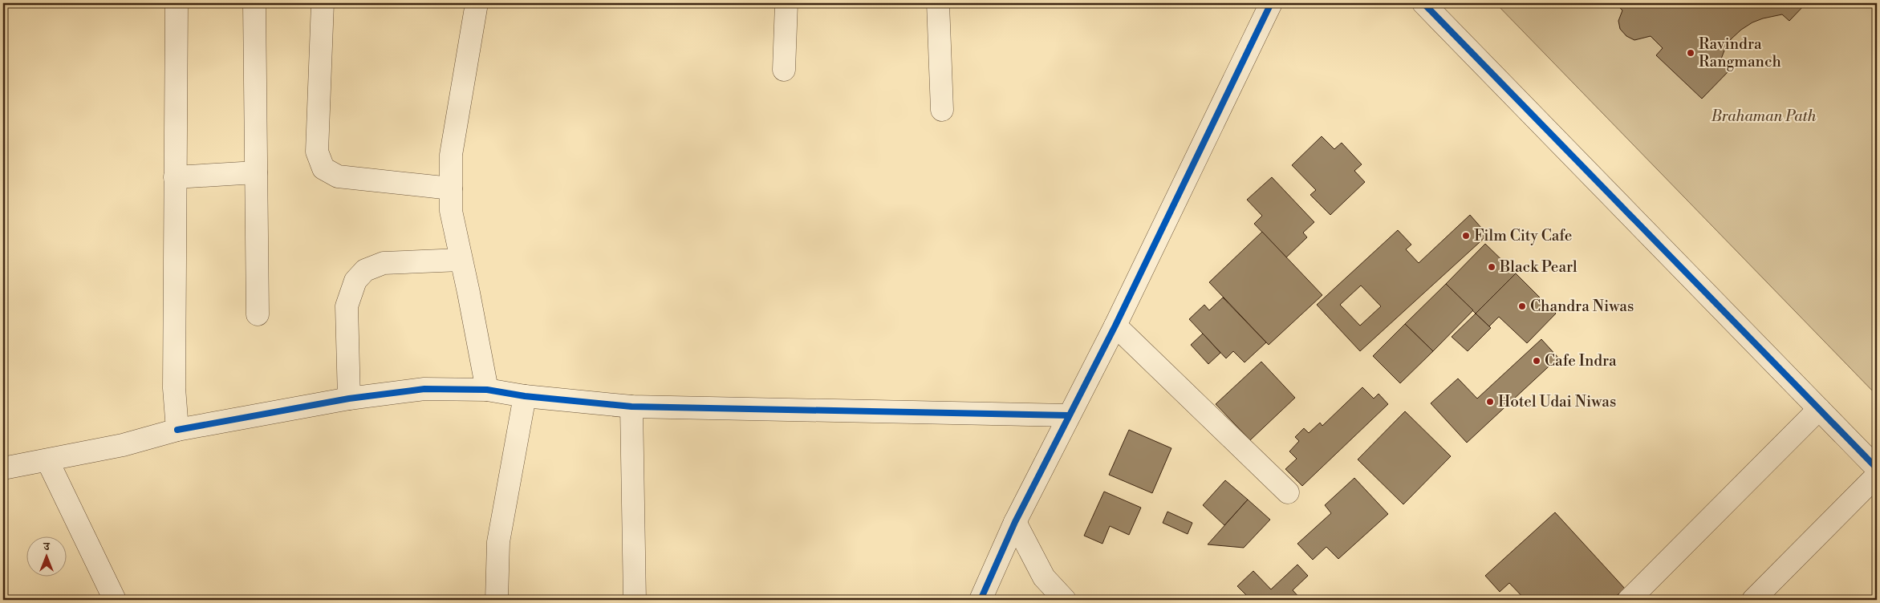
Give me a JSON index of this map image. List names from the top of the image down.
{
  "parks": ["Brahaman Path"],
  "places": [
    "Ravindra Rangmanch",
    "Film City Cafe",
    "Black Pearl",
    "Chandra Niwas",
    "Cafe Indra",
    "Hotel Udai Niwas"
  ],
  "north": "top"
}
